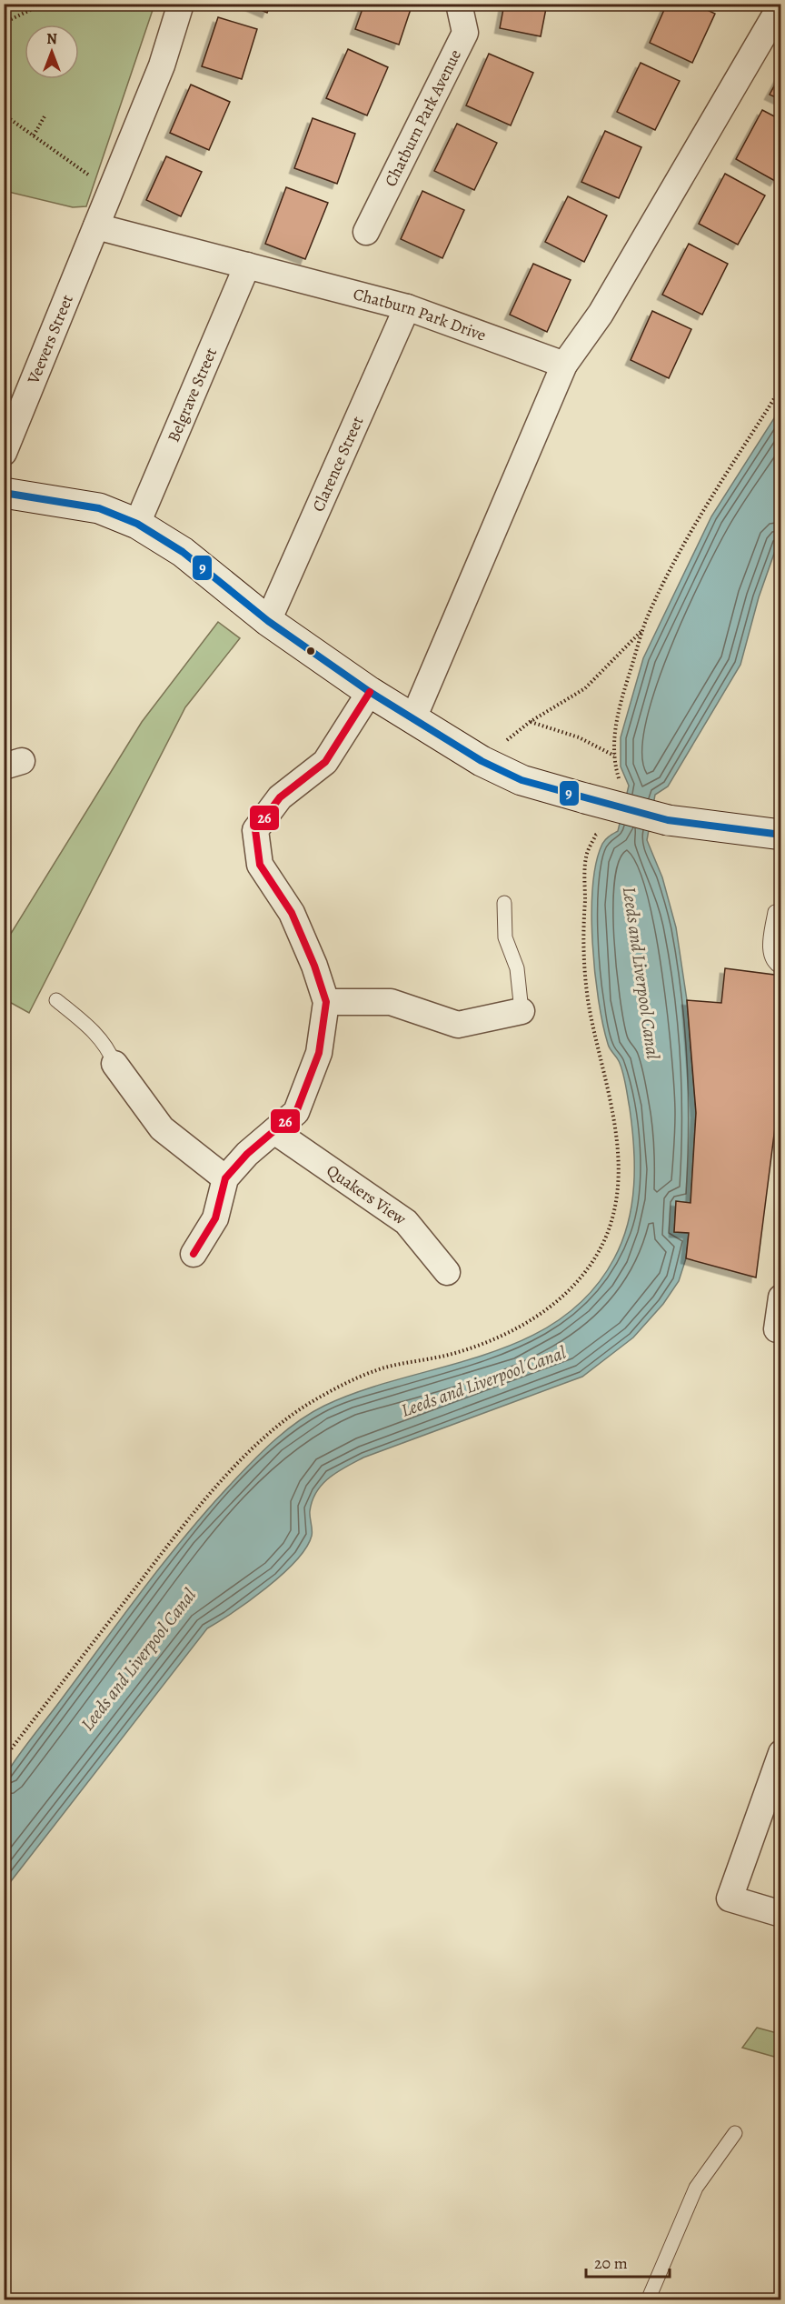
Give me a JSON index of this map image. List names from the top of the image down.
{
  "streets": {
    "street": [
      "Chatburn Park Avenue",
      "Chatburn Park Drive",
      "Veevers Street",
      "Belgrave Street",
      "Clarence Street",
      "Quakers View"
    ]
  },
  "crossings": [
    ["Chatburn Park Drive", "Veevers Street"],
    ["Chatburn Park Drive", "Belgrave Street"],
    ["Chatburn Park Drive", "Clarence Street"]
  ],
  "water": ["Leeds and Liverpool Canal"],
  "lines": ["transit line 9", "transit line 26"],
  "scale_bar": "20 m",
  "north": "top"
}
